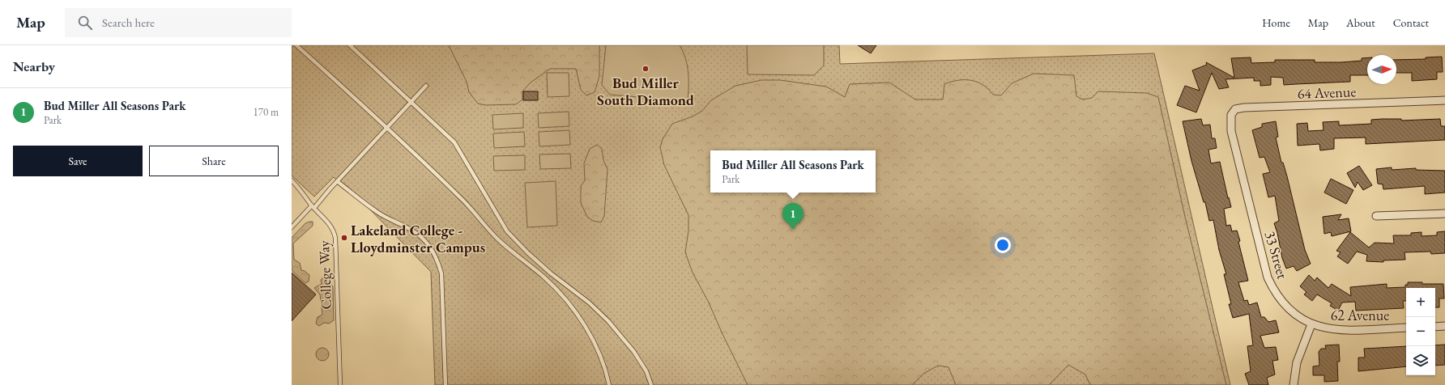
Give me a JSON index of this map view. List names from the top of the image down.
{
  "streets": {
    "street": ["64 Avenue", "33 Street", "62 Avenue"],
    "lane": ["College Way"]
  },
  "crossings": [
    ["64 Avenue", "33 Street"],
    ["33 Street", "62 Avenue"]
  ],
  "places": ["Bud Miller South Diamond", "Lakeland College - Lloydminster Campus"],
  "north": "right",
  "page": {
    "header": "Map",
    "search": "Search here",
    "nav": [
      "Home",
      "Map",
      "About",
      "Contact"
    ],
    "heading": "Nearby",
    "list": [
      {
        "mark": "1",
        "name": "Bud Miller All Seasons Park",
        "note": "Park",
        "value": "170 m"
      }
    ],
    "buttons": ["Save", "Share"],
    "popup": ["Bud Miller All Seasons Park", "Park"],
    "pins": "1",
    "map_buttons": ["+", "−"]
  }
}
